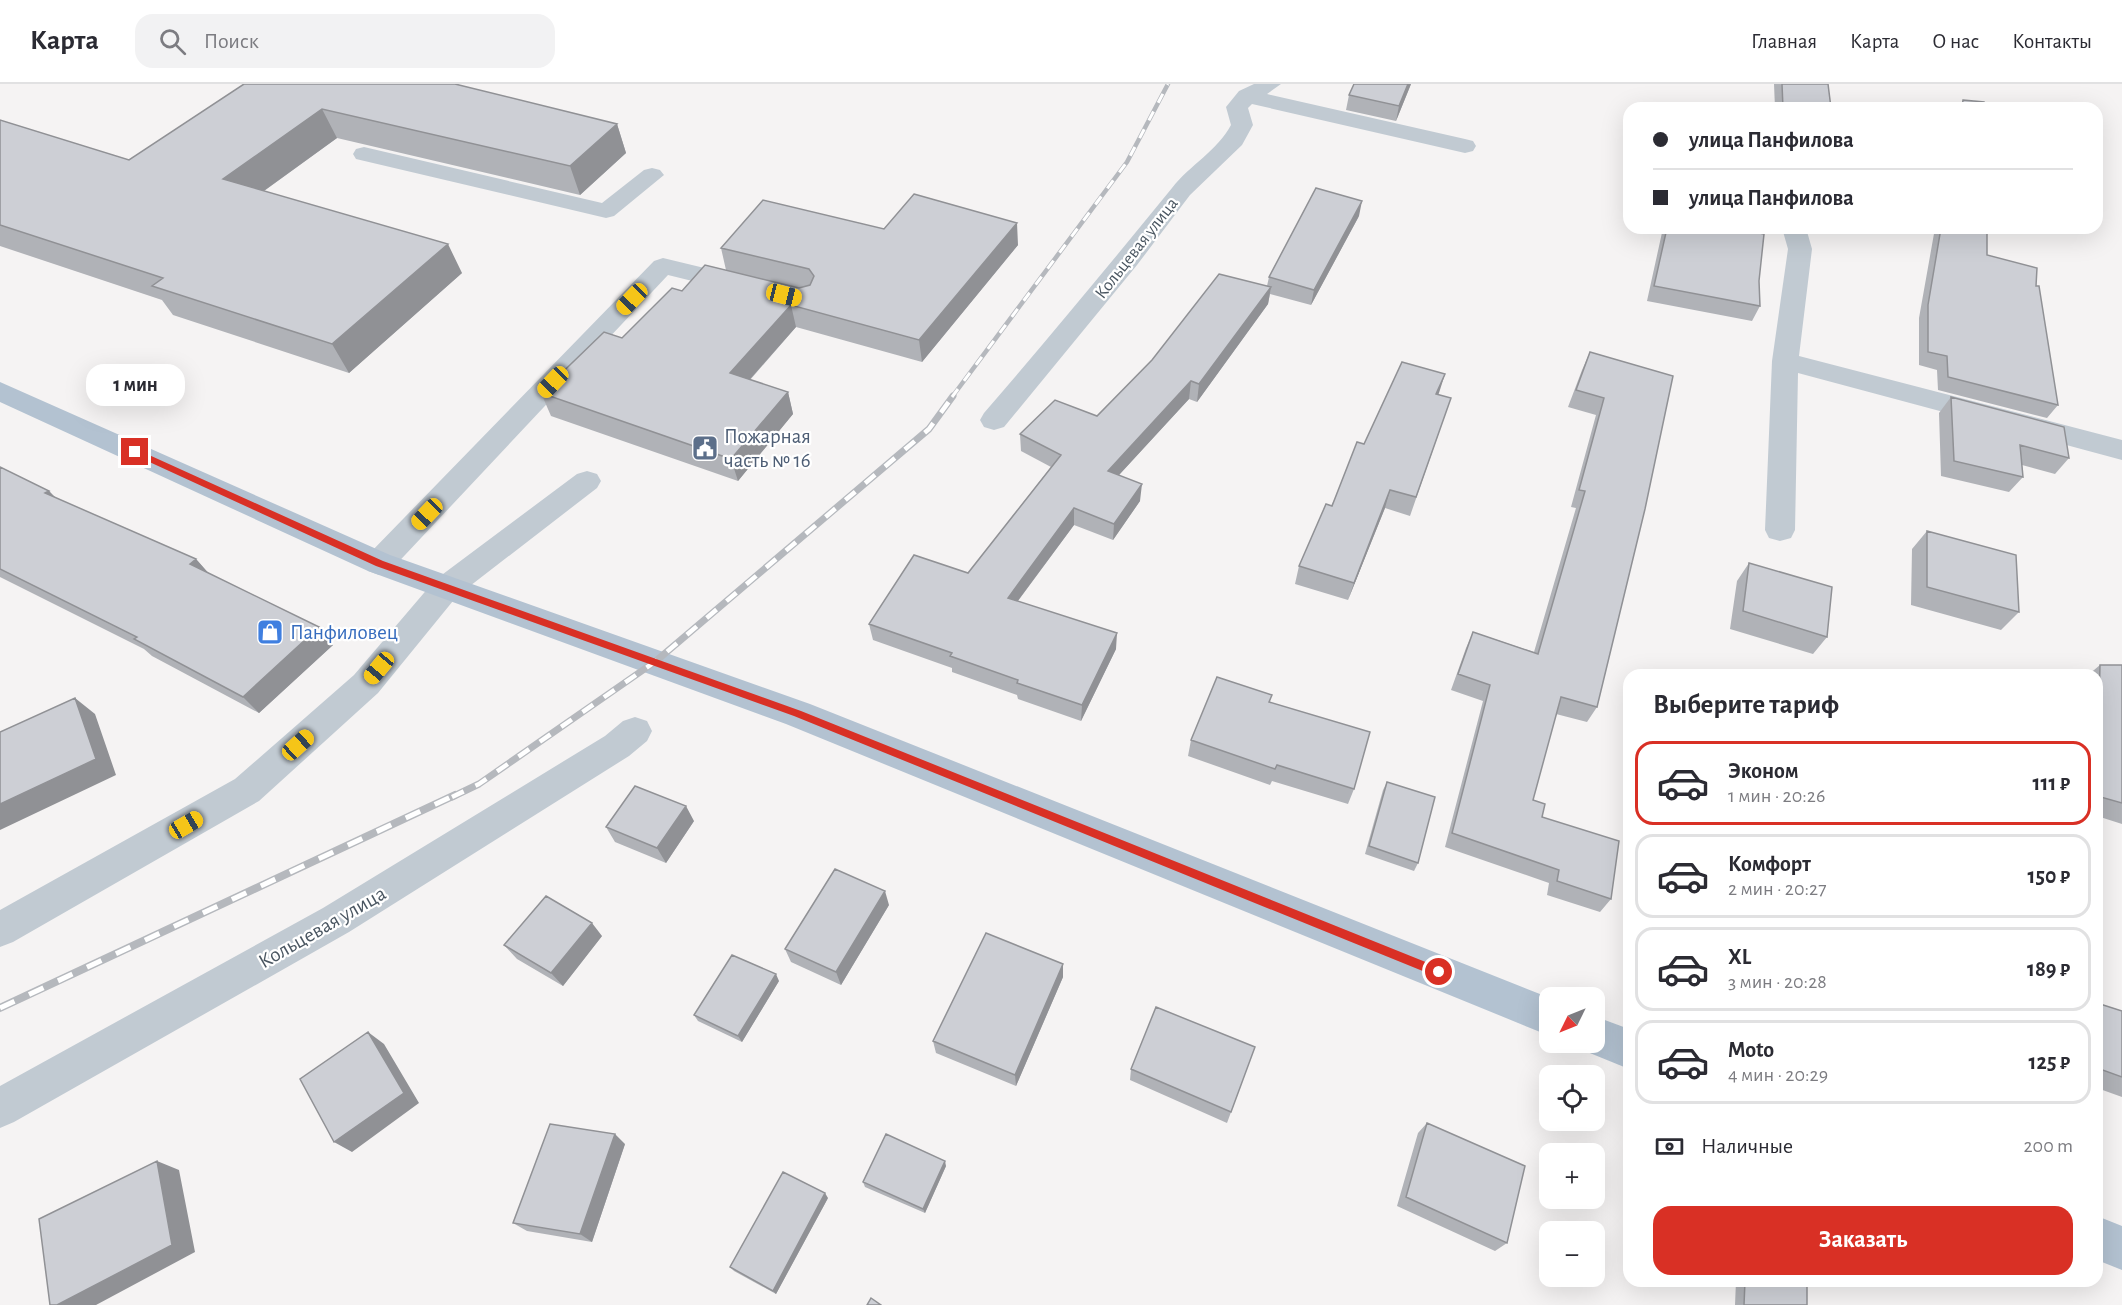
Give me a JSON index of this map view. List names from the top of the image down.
{
  "streets": {
    "street": ["Кольцевая улица"]
  },
  "places": {
    "public building": ["Пожарная часть № 16"],
    "shop": ["Панфиловец"]
  },
  "north": "bottom left",
  "page": {
    "header": "Карта",
    "search": "Поиск",
    "nav": [
      "Главная",
      "Карта",
      "О нас",
      "Контакты"
    ],
    "banner": ["улица Панфилова", "улица Панфилова"],
    "bubble": "1 мин",
    "heading": "Выберите тариф",
    "list": [
      {
        "name": "Эконом",
        "note": "1 мин · 20:26",
        "value": "111 ₽"
      },
      {
        "name": "Комфорт",
        "note": "2 мин · 20:27",
        "value": "150 ₽"
      },
      {
        "name": "XL",
        "note": "3 мин · 20:28",
        "value": "189 ₽"
      },
      {
        "name": "Moto",
        "note": "4 мин · 20:29",
        "value": "125 ₽"
      }
    ],
    "map_buttons": ["+", "−"],
    "pay": ["Наличные", "200 m"],
    "buttons": "Заказать"
  }
}
